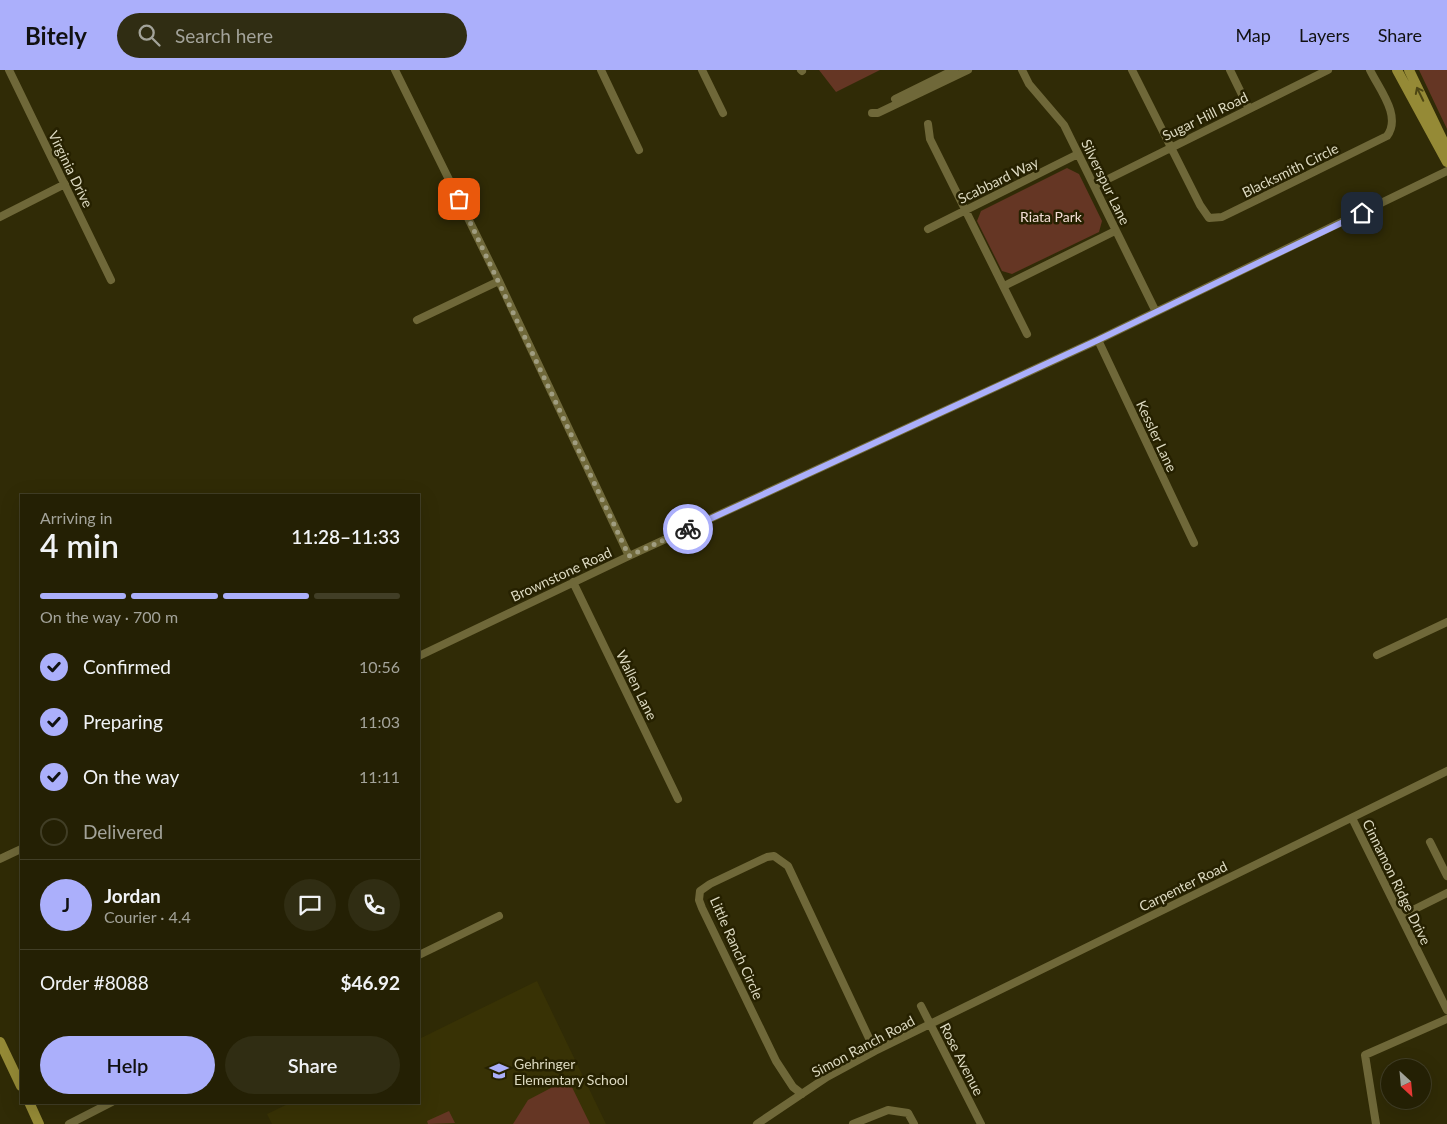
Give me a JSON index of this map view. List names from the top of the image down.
{
  "streets": {
    "street": [
      "Sugar Hill Road",
      "Virginia Drive",
      "Blacksmith Circle",
      "Scabbard Way",
      "Silverspur Lane",
      "Kessler Lane",
      "Brownstone Road",
      "Wallen Lane",
      "Cinnamon Ridge Drive",
      "Carpenter Road",
      "Little Ranch Circle",
      "Simon Ranch Road",
      "Rose Avenue"
    ]
  },
  "crossings": [
    ["Sugar Hill Road", "Blacksmith Circle"],
    ["Sugar Hill Road", "Silverspur Lane"],
    ["Scabbard Way", "Silverspur Lane"],
    ["Silverspur Lane", "Brownstone Road"],
    ["Kessler Lane", "Brownstone Road"],
    ["Brownstone Road", "Wallen Lane"],
    ["Cinnamon Ridge Drive", "Carpenter Road"],
    ["Carpenter Road", "Simon Ranch Road"],
    ["Carpenter Road", "Rose Avenue"],
    ["Little Ranch Circle", "Simon Ranch Road"],
    ["Simon Ranch Road", "Rose Avenue"]
  ],
  "parks": ["Riata Park"],
  "places": {
    "school or university": ["Gehringer Elementary School"]
  },
  "north": "bottom right",
  "page": {
    "header": "Bitely",
    "search": "Search here",
    "nav": ["Map", "Layers", "Share"],
    "heading": ["4 min", "Arriving in", "11:28–11:33"],
    "panel": [
      "Jordan",
      "Courier · 4.4",
      "Order #8088",
      "$46.92"
    ],
    "bar": "On the way · 700 m",
    "list": [
      ["Confirmed", "10:56"],
      ["Preparing", "11:03"],
      ["On the way", "11:11"],
      "Delivered"
    ],
    "round": "J",
    "buttons": ["Help", "Share"]
  }
}
